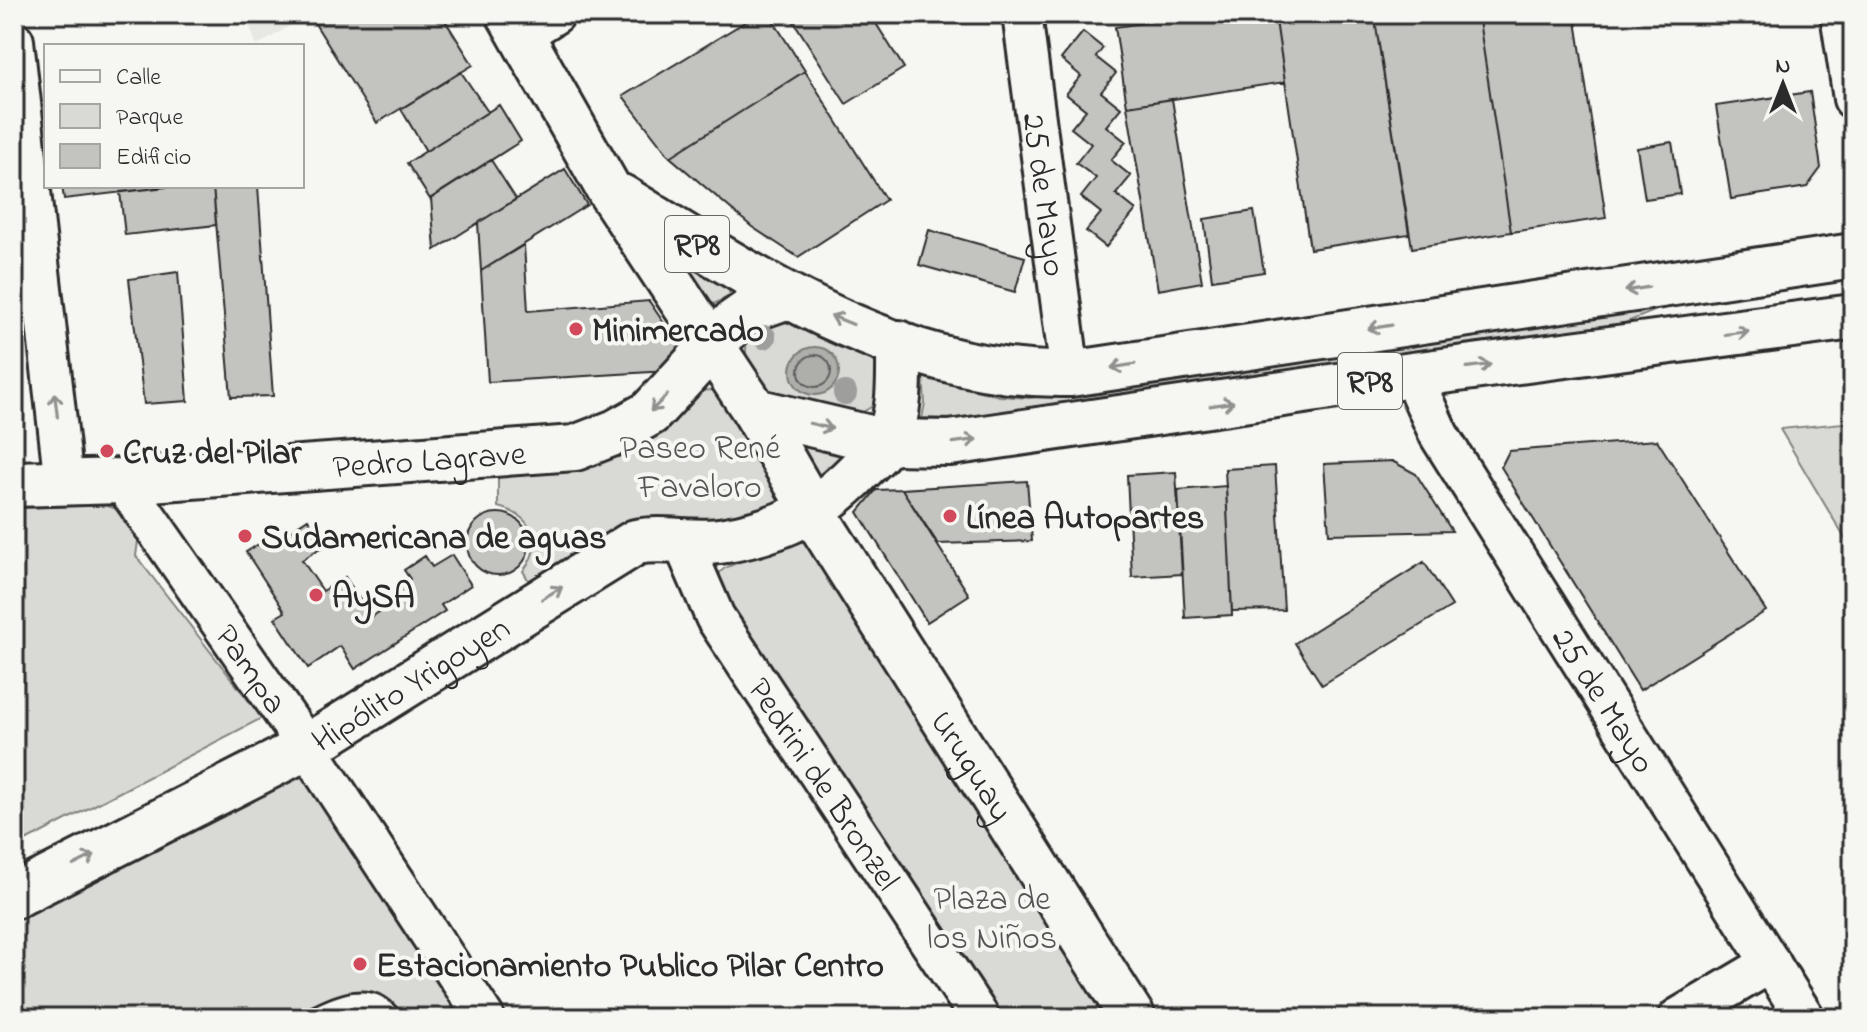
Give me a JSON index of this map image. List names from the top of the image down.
{
  "streets": {
    "main road": [
      "RP8",
      "Pedro Lagrave",
      "Hipólito Yrigoyen",
      "Uruguay"
    ],
    "street": ["25 de Mayo", "Pampa", "Pedrini de Bronzel"]
  },
  "crossings": [
    ["25 de Mayo", "RP8"],
    ["RP8", "Pedro Lagrave"],
    ["RP8", "Uruguay"],
    ["Pedro Lagrave", "Pampa"],
    ["Pampa", "Hipólito Yrigoyen"],
    ["Hipólito Yrigoyen", "Uruguay"],
    ["Hipólito Yrigoyen", "Pedrini de Bronzel"]
  ],
  "one_way": ["Pedro Lagrave", "Hipólito Yrigoyen"],
  "parks": ["Paseo René Favaloro", "Plaza de los Niños"],
  "places": [
    "Minimercado",
    "Cruz del Pilar",
    "Línea Autopartes",
    "Sudamericana de aguas",
    "AySA",
    "Estacionamiento Publico Pilar Centro"
  ],
  "legend": ["Calle", "Parque", "Edificio"],
  "north": "top"
}
